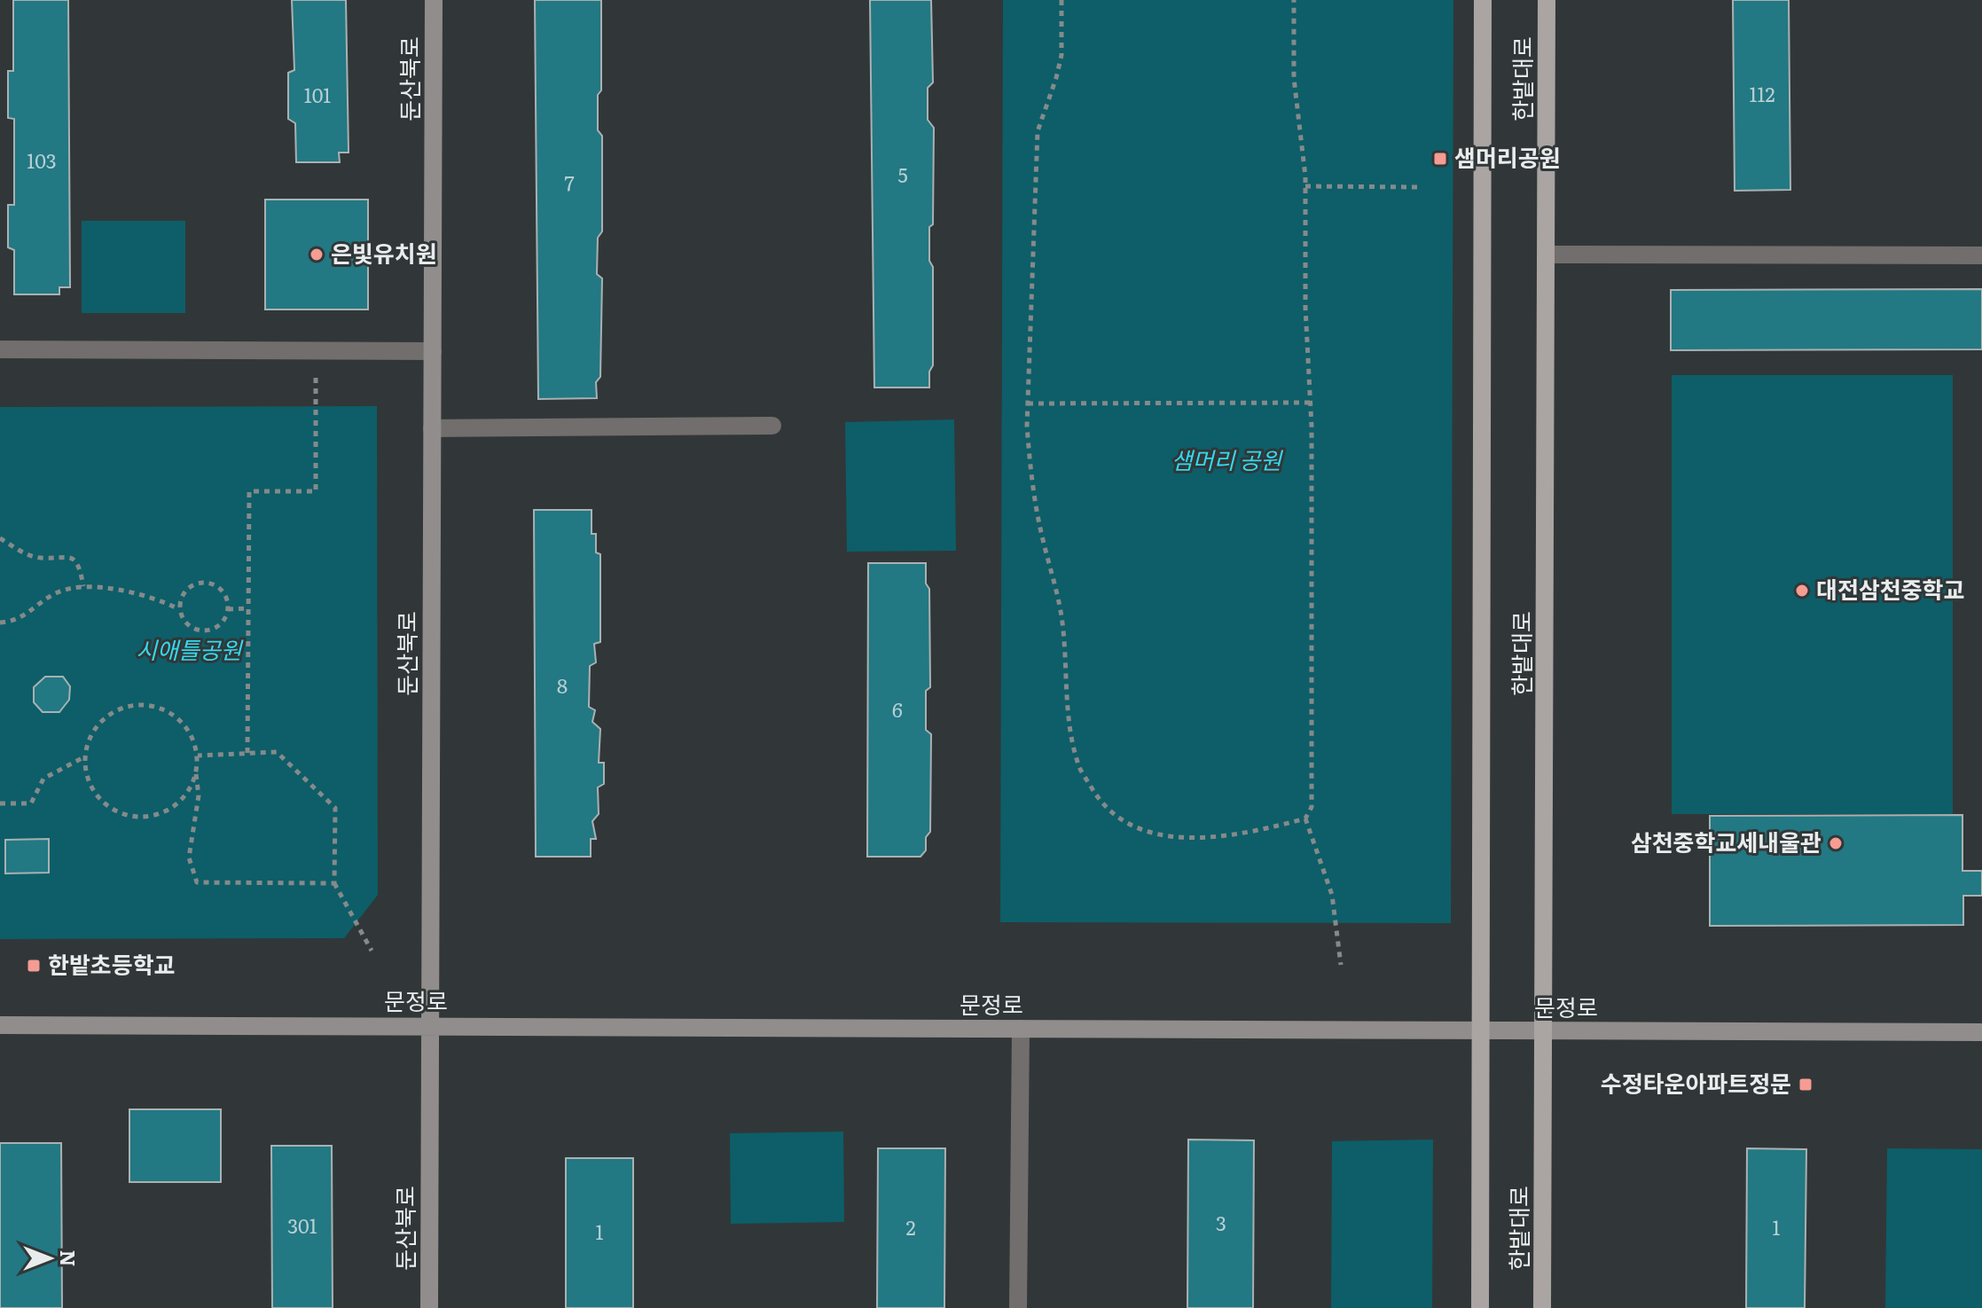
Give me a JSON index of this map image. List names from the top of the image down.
{
  "streets": {
    "main road": ["둔산북로", "한밭대로", "문정로"]
  },
  "crossings": [
    ["둔산북로", "문정로"],
    ["한밭대로", "문정로"]
  ],
  "parks": ["샘머리 공원", "시애틀공원"],
  "places": {
    "transit": ["샘머리공원", "한밭초등학교", "수정타운아파트정문"],
    "other": ["은빛유치원", "대전삼천중학교", "삼천중학교세내울관"]
  },
  "house_numbers": [
    "112",
    "101",
    "103",
    "5",
    "7",
    "8",
    "6",
    "3",
    "301",
    "2",
    "1",
    "1"
  ],
  "north": "right"
}
